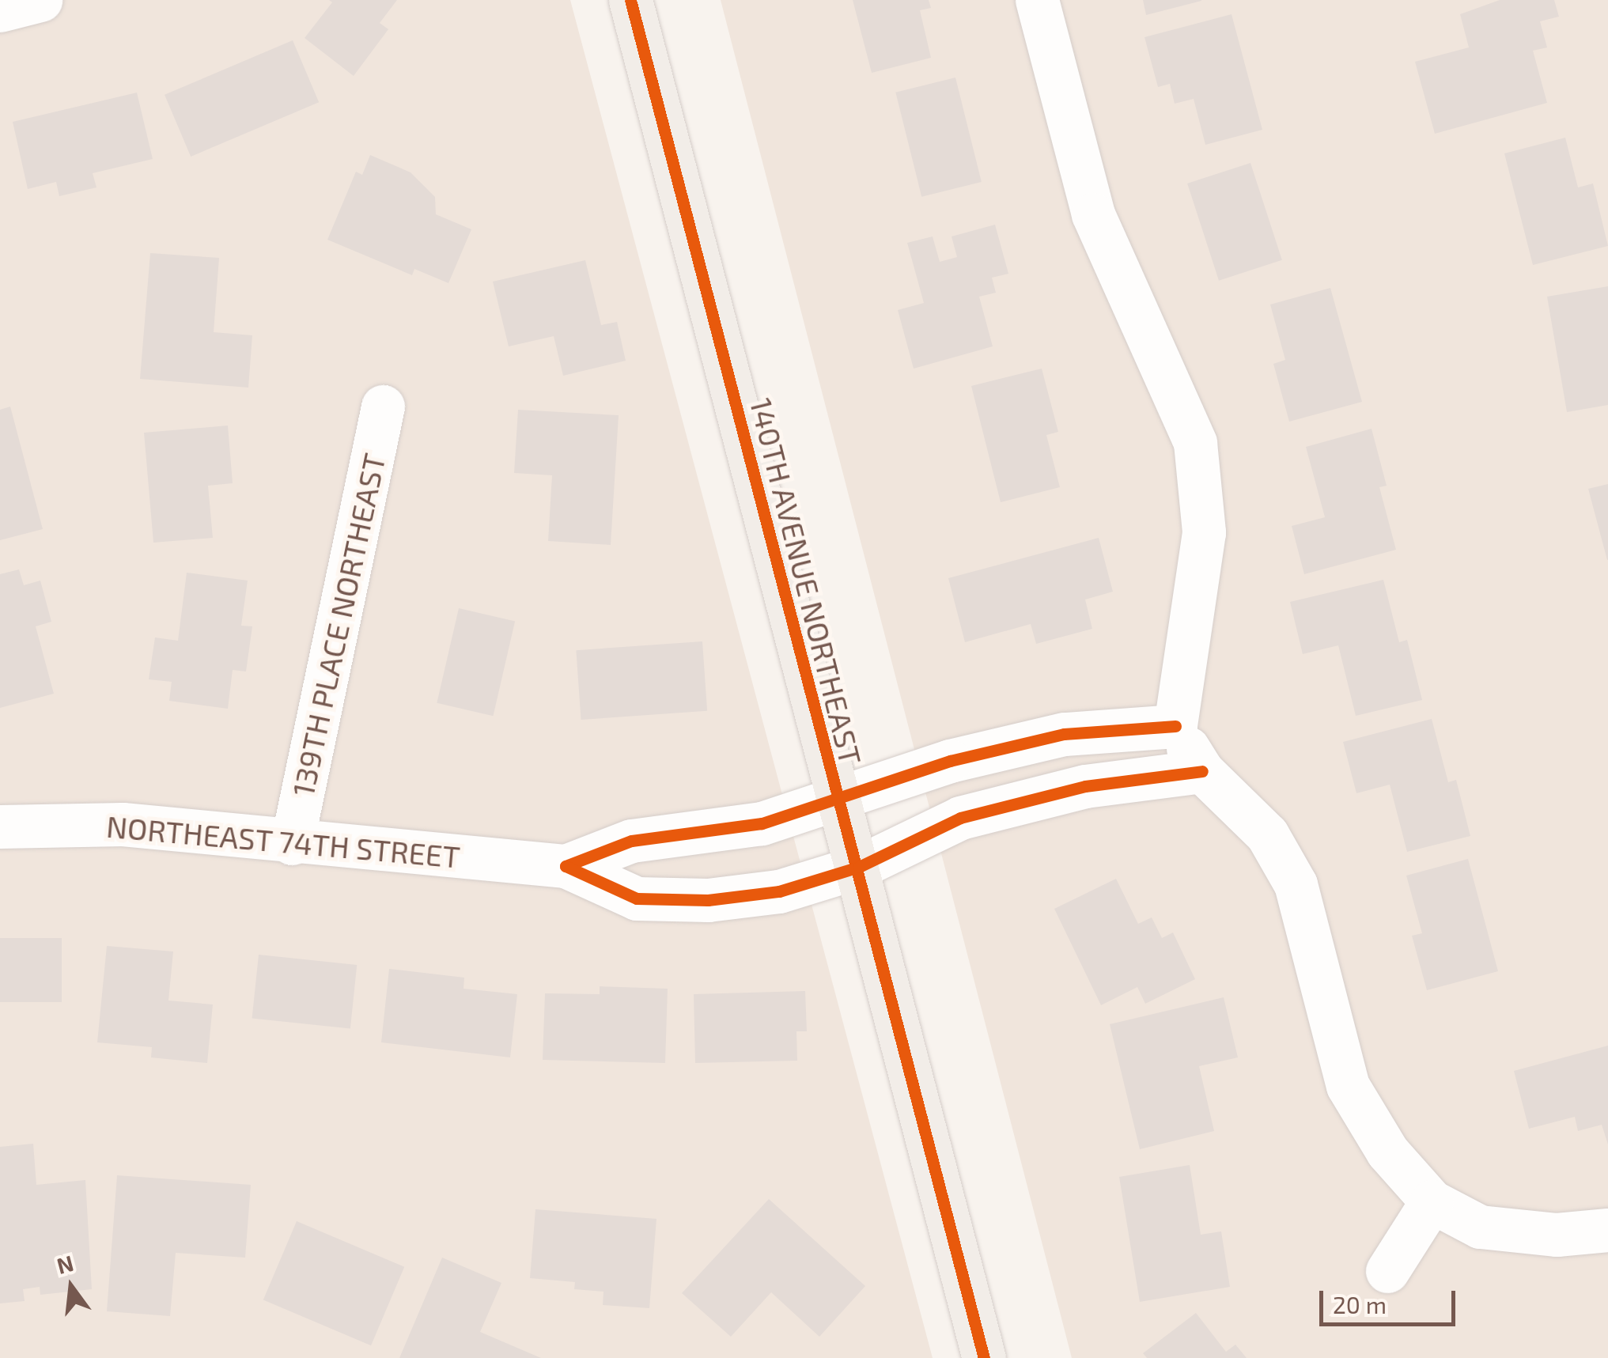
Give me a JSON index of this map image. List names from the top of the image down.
{
  "streets": {
    "main road": ["140TH AVENUE NORTHEAST"],
    "street": ["139TH PLACE NORTHEAST", "NORTHEAST 74TH STREET"]
  },
  "crossings": [
    ["140TH AVENUE NORTHEAST", "NORTHEAST 74TH STREET"],
    ["139TH PLACE NORTHEAST", "NORTHEAST 74TH STREET"]
  ],
  "scale_bar": "20 m",
  "north": "top"
}
